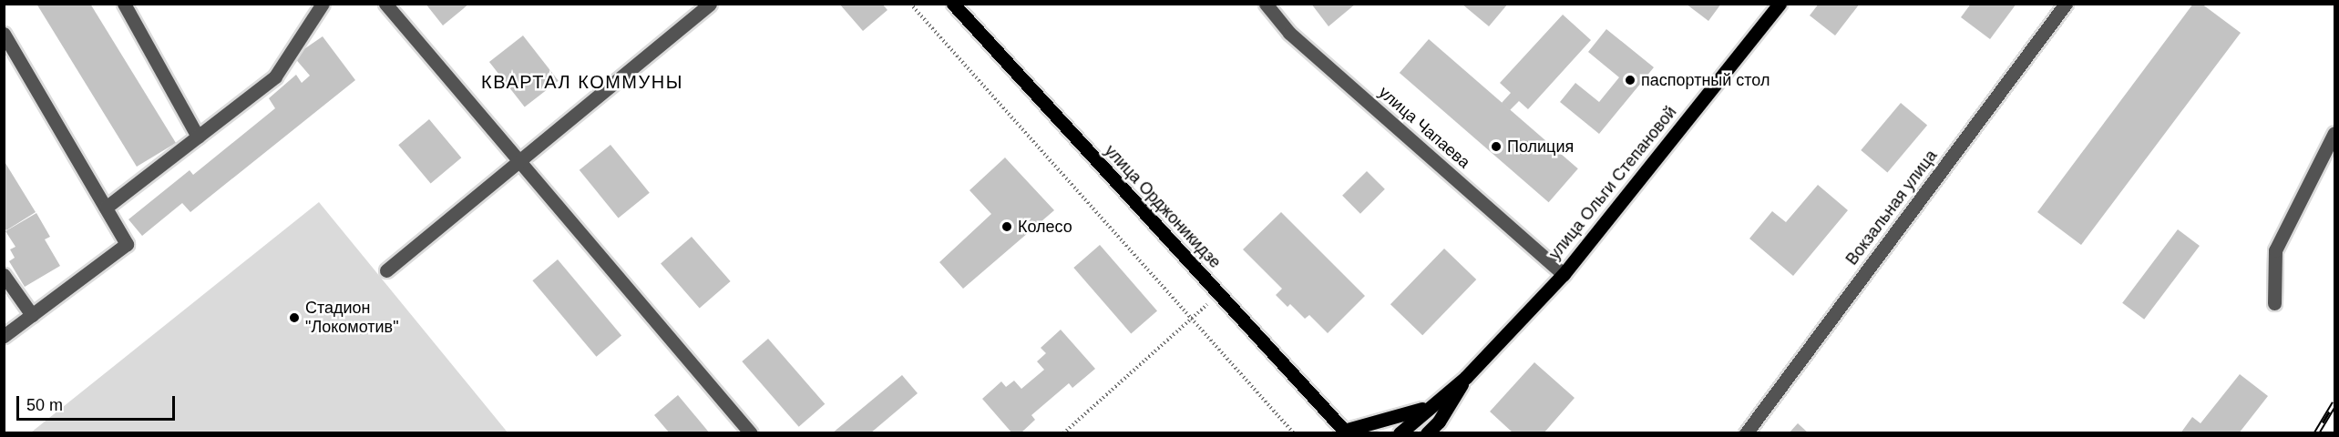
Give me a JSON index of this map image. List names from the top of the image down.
{
  "streets": {
    "main road": ["улица Ольги Степановой", "улица Орджоникидзе"],
    "street": ["улица Чапаева", "Вокзальная улица"]
  },
  "crossings": [
    ["улица Чапаева", "улица Ольги Степановой"]
  ],
  "districts": ["КВАРТАЛ КОММУНЫ"],
  "places": [
    "паспортный стол",
    "Полиция",
    "Колесо",
    "Стадион \"Локомотив\""
  ],
  "scale_bar": "50 m"
}
